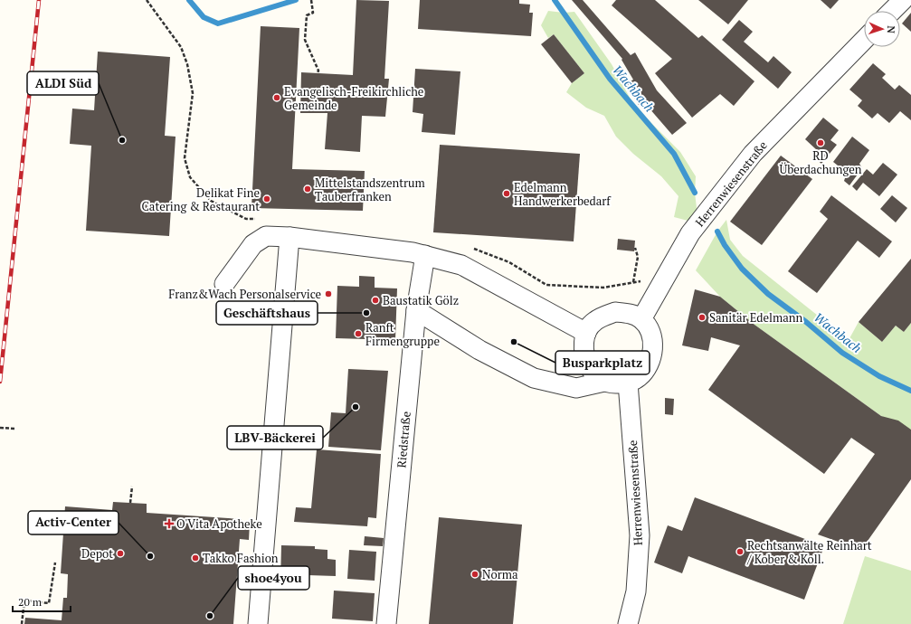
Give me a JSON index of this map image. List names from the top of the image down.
{
  "streets": {
    "street": ["Herrenwiesenstraße", "Riedstraße"]
  },
  "water": ["Wachbach"],
  "places": {
    "other": [
      "Evangelisch-Freikirchliche Gemeinde",
      "ALDI Süd",
      "RD Überdachungen",
      "Mittelstandszentrum Tauberfranken",
      "Edelmann Handwerkerbedarf",
      "Delikat Fine Catering & Restaurant",
      "Franz&Wach Personalservice",
      "Baustatik Gölz",
      "Geschäftshaus",
      "Sanitär Edelmann",
      "Ranft Firmengruppe",
      "Busparkplatz",
      "LBV-Bäckerei",
      "Rechtsanwälte Reinhart / Kober & Koll.",
      "Depot",
      "Activ-Center",
      "Takko Fashion",
      "Norma",
      "shoe4you"
    ],
    "health": ["O'Vita Apotheke"]
  },
  "scale_bar": "20 m",
  "north": "right"
}
